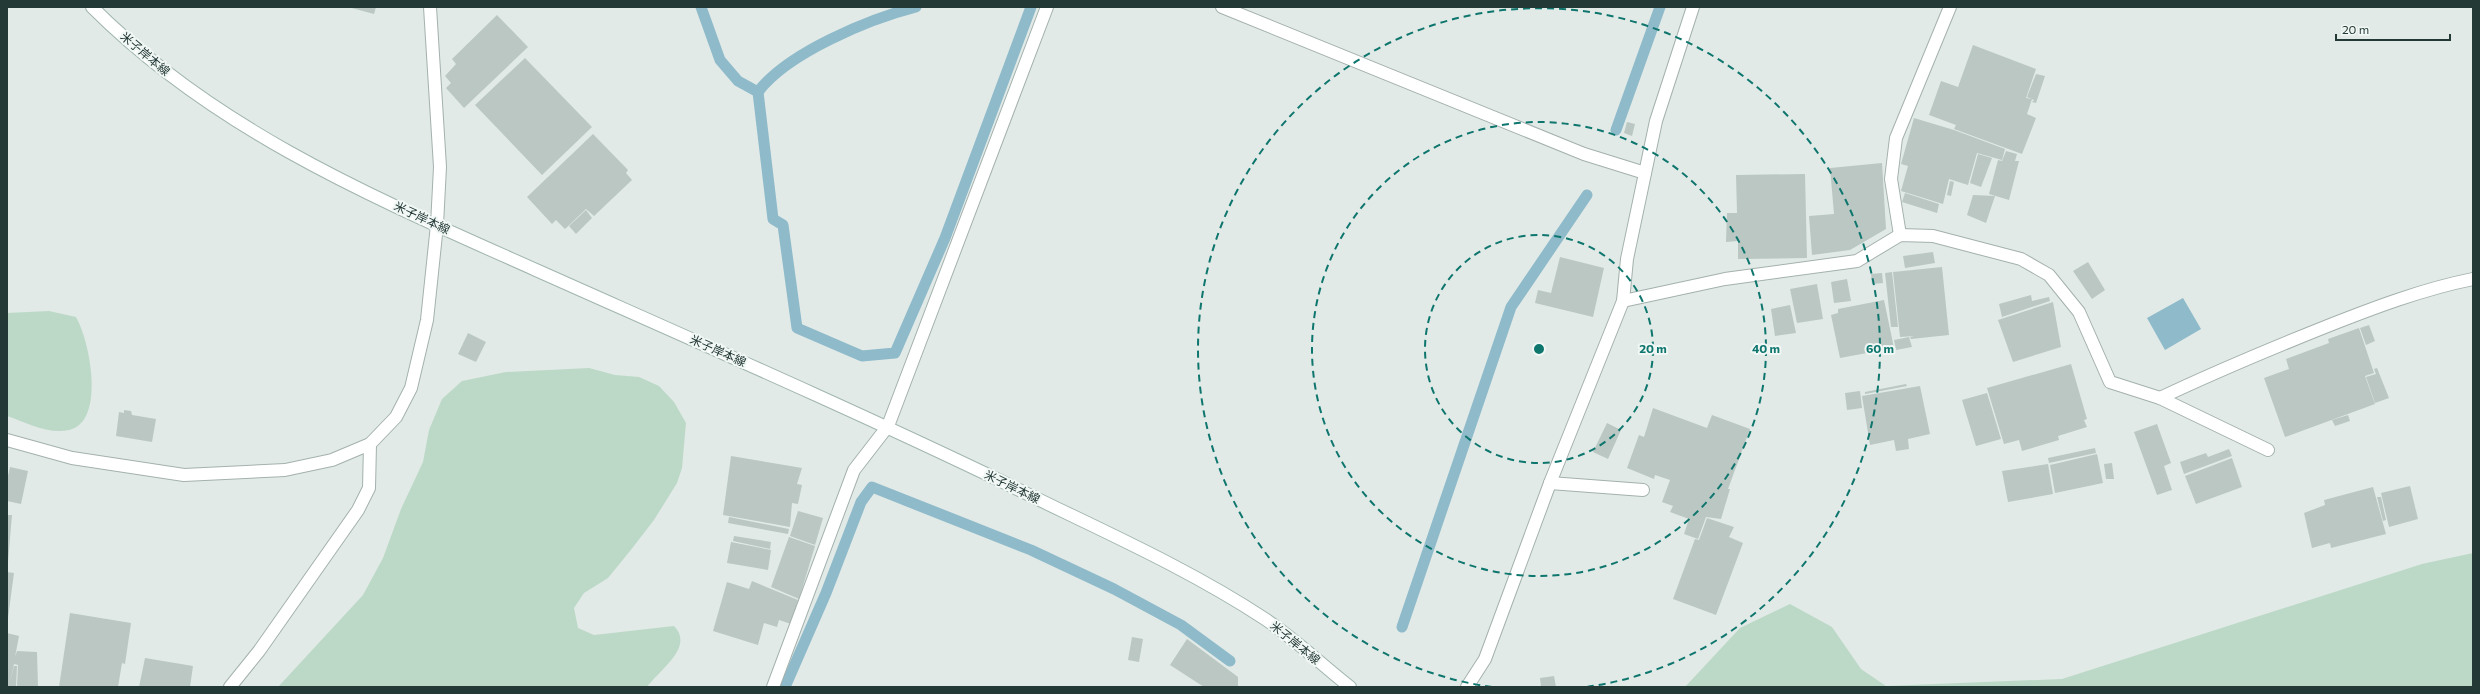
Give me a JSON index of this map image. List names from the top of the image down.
{
  "streets": {
    "street": ["米子岸本線"]
  },
  "scale_bar": "20 m",
  "rings": ["20 m", "40 m", "60 m"]
}
